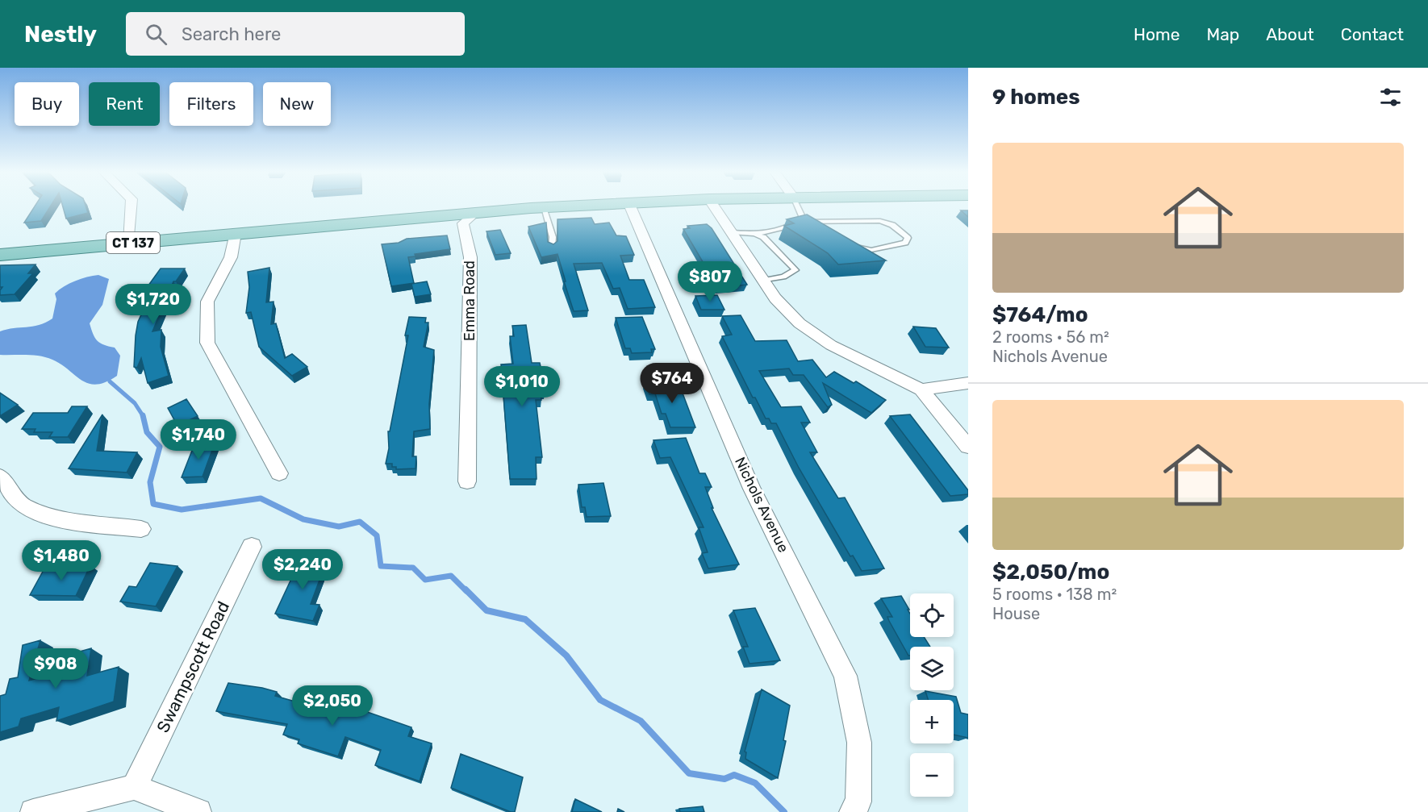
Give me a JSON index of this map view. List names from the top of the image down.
{
  "streets": {
    "main road": ["CT 137"],
    "street": ["Emma Road", "Nichols Avenue", "Swampscott Road"]
  },
  "crossings": [
    ["CT 137", "Emma Road"]
  ],
  "page": {
    "header": "Nestly",
    "search": "Search here",
    "nav": [
      "Home",
      "Map",
      "About",
      "Contact"
    ],
    "heading": "9 homes",
    "chip": [
      "Buy",
      "Rent",
      "Filters",
      "New"
    ],
    "list": [
      {
        "name": "$764/mo",
        "note": "2 rooms · 56 m² · Nichols Avenue"
      },
      {
        "name": "$2,050/mo",
        "note": "5 rooms · 138 m² · House"
      }
    ],
    "price": [
      "$807",
      "$1,720",
      "$764",
      "$1,010",
      "$1,740",
      "$1,480",
      "$2,240",
      "$908",
      "$2,050"
    ],
    "map_buttons": ["+", "−"]
  }
}
